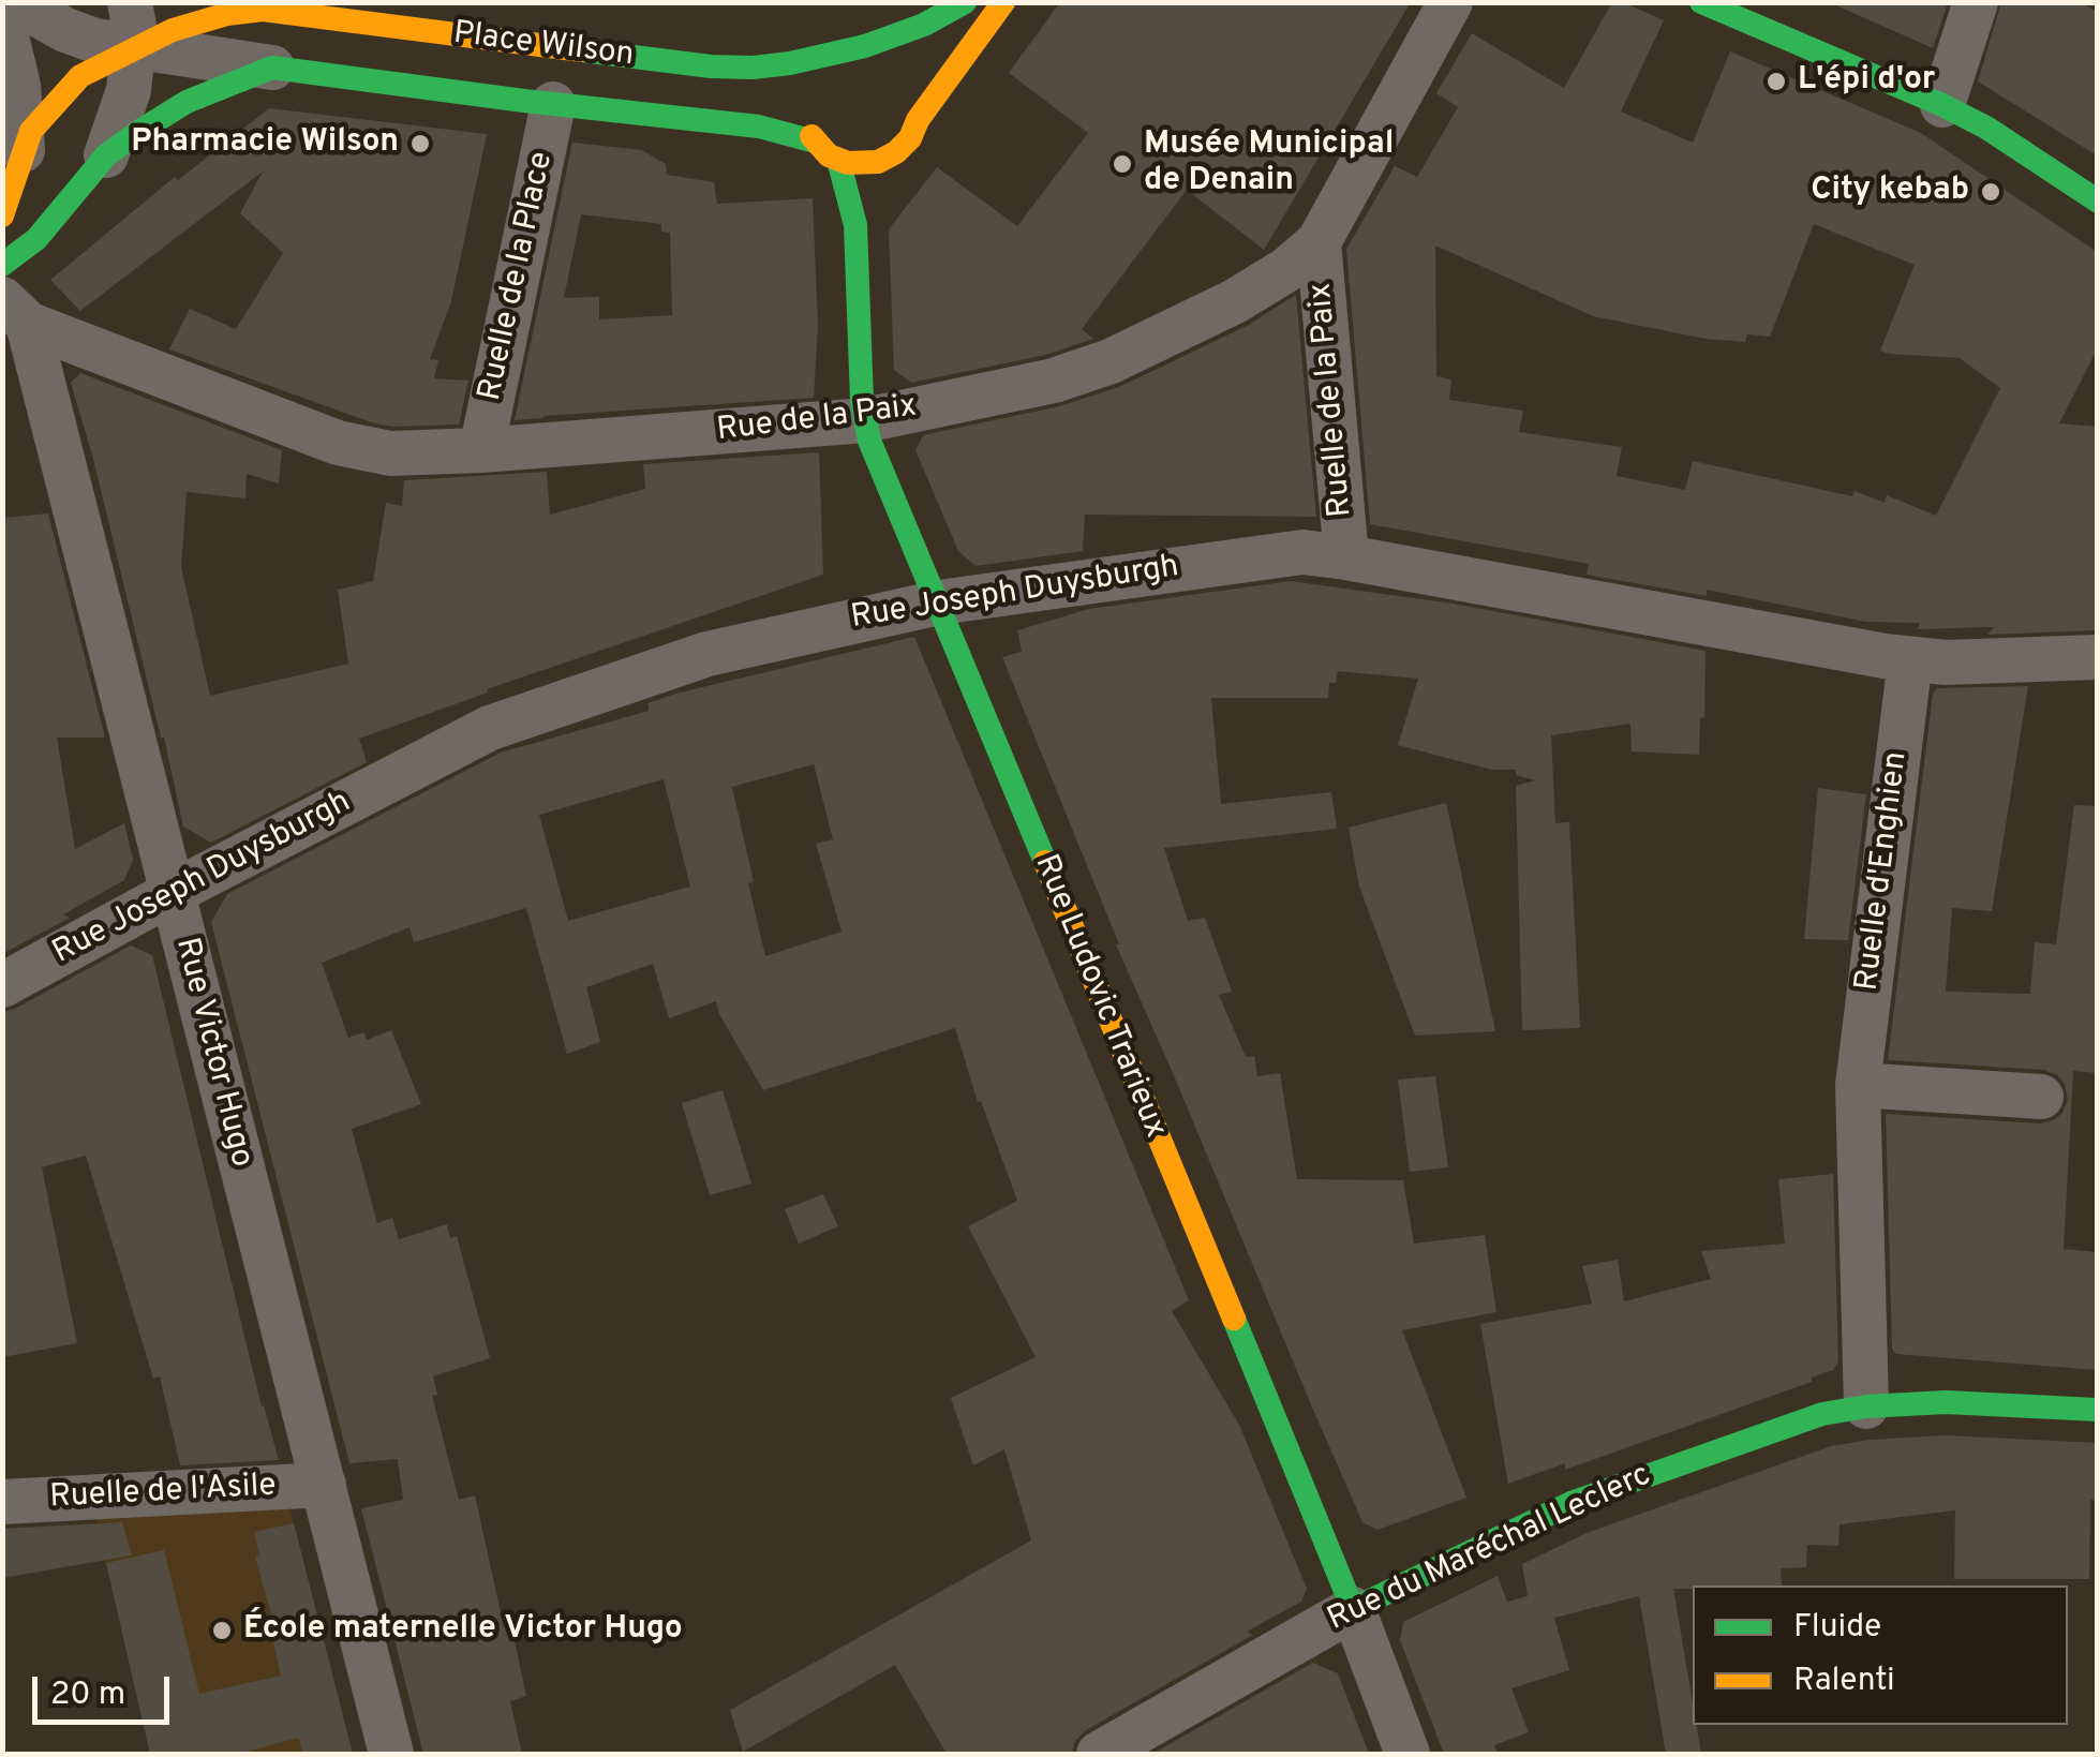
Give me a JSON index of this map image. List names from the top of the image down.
{
  "streets": {
    "street": [
      "Place Wilson",
      "Ruelle de la Place",
      "Ruelle de la Paix",
      "Rue de la Paix",
      "Rue Joseph Duysburgh",
      "Ruelle d'Enghien",
      "Rue Ludovic Trarieux",
      "Rue Victor Hugo",
      "Ruelle de l'Asile",
      "Rue du Maréchal Leclerc"
    ]
  },
  "crossings": [
    ["Place Wilson", "Ruelle de la Place"],
    ["Place Wilson", "Rue Ludovic Trarieux"],
    ["Ruelle de la Place", "Rue de la Paix"],
    ["Ruelle de la Paix", "Rue de la Paix"],
    ["Ruelle de la Paix", "Rue Joseph Duysburgh"],
    ["Rue de la Paix", "Rue Ludovic Trarieux"],
    ["Rue de la Paix", "Rue Victor Hugo"],
    ["Rue Joseph Duysburgh", "Ruelle d'Enghien"],
    ["Rue Joseph Duysburgh", "Rue Ludovic Trarieux"],
    ["Rue Joseph Duysburgh", "Rue Victor Hugo"],
    ["Ruelle d'Enghien", "Rue du Maréchal Leclerc"],
    ["Rue Ludovic Trarieux", "Rue du Maréchal Leclerc"],
    ["Rue Victor Hugo", "Ruelle de l'Asile"]
  ],
  "places": [
    "L'épi d'or",
    "Pharmacie Wilson",
    "Musée Municipal de Denain",
    "City kebab",
    "École maternelle Victor Hugo"
  ],
  "legend": ["Fluide", "Ralenti"],
  "scale_bar": "20 m"
}
